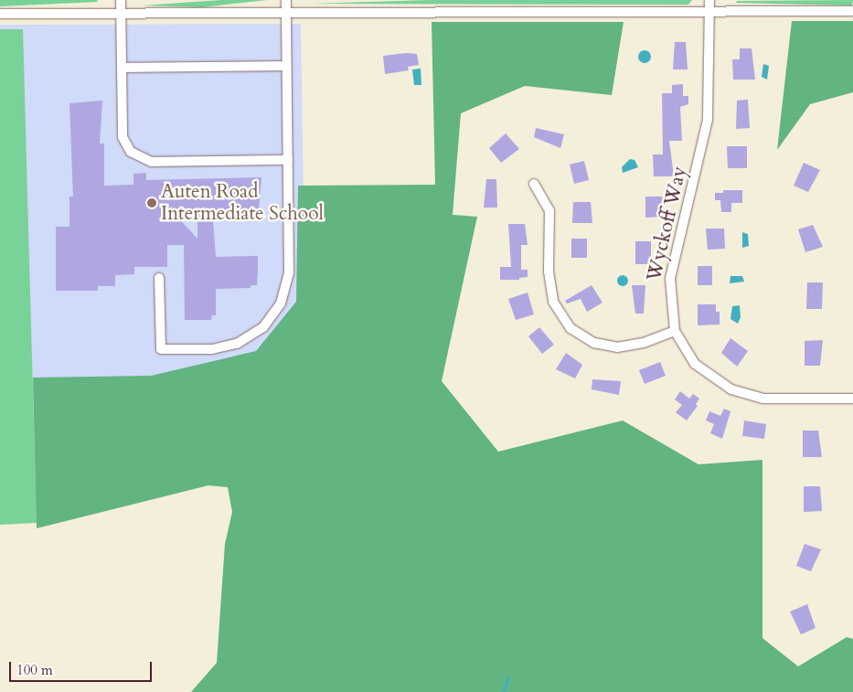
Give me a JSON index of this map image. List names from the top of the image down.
{
  "streets": {
    "street": ["Wyckoff Way"]
  },
  "places": ["Auten Road Intermediate School"],
  "scale_bar": "100 m"
}
